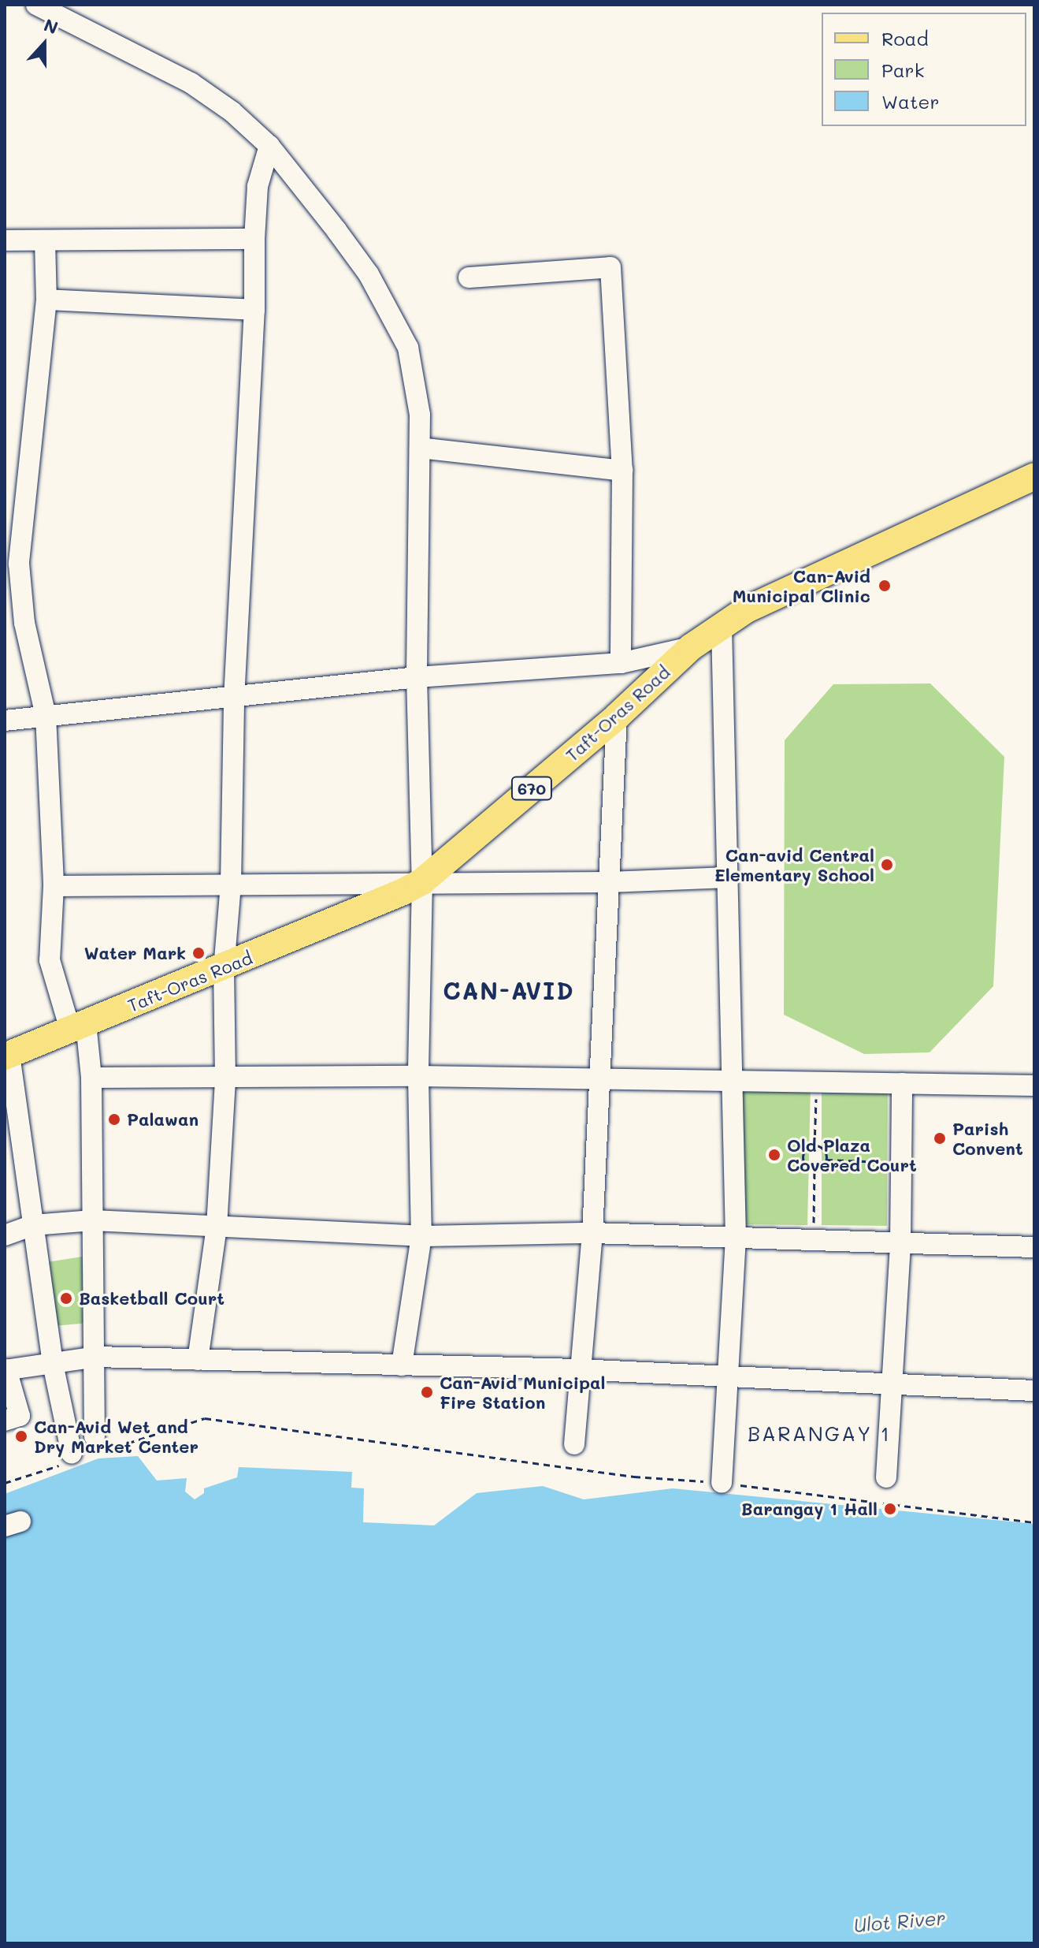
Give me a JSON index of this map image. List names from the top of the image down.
{
  "streets": {
    "main road": ["Taft-Oras Road", "670"]
  },
  "districts": ["CAN-AVID", "BARANGAY 1"],
  "water": ["Ulot River"],
  "places": [
    "Can-Avid Municipal Clinic",
    "Can-avid Central Elementary School",
    "Water Mark",
    "Palawan",
    "Parish Convent",
    "Old Plaza Covered Court",
    "Basketball Court",
    "Can-Avid Municipal Fire Station",
    "Can-Avid Wet and Dry Market Center",
    "Barangay 1 Hall"
  ],
  "legend": ["Road", "Park", "Water"],
  "north": "top"
}
